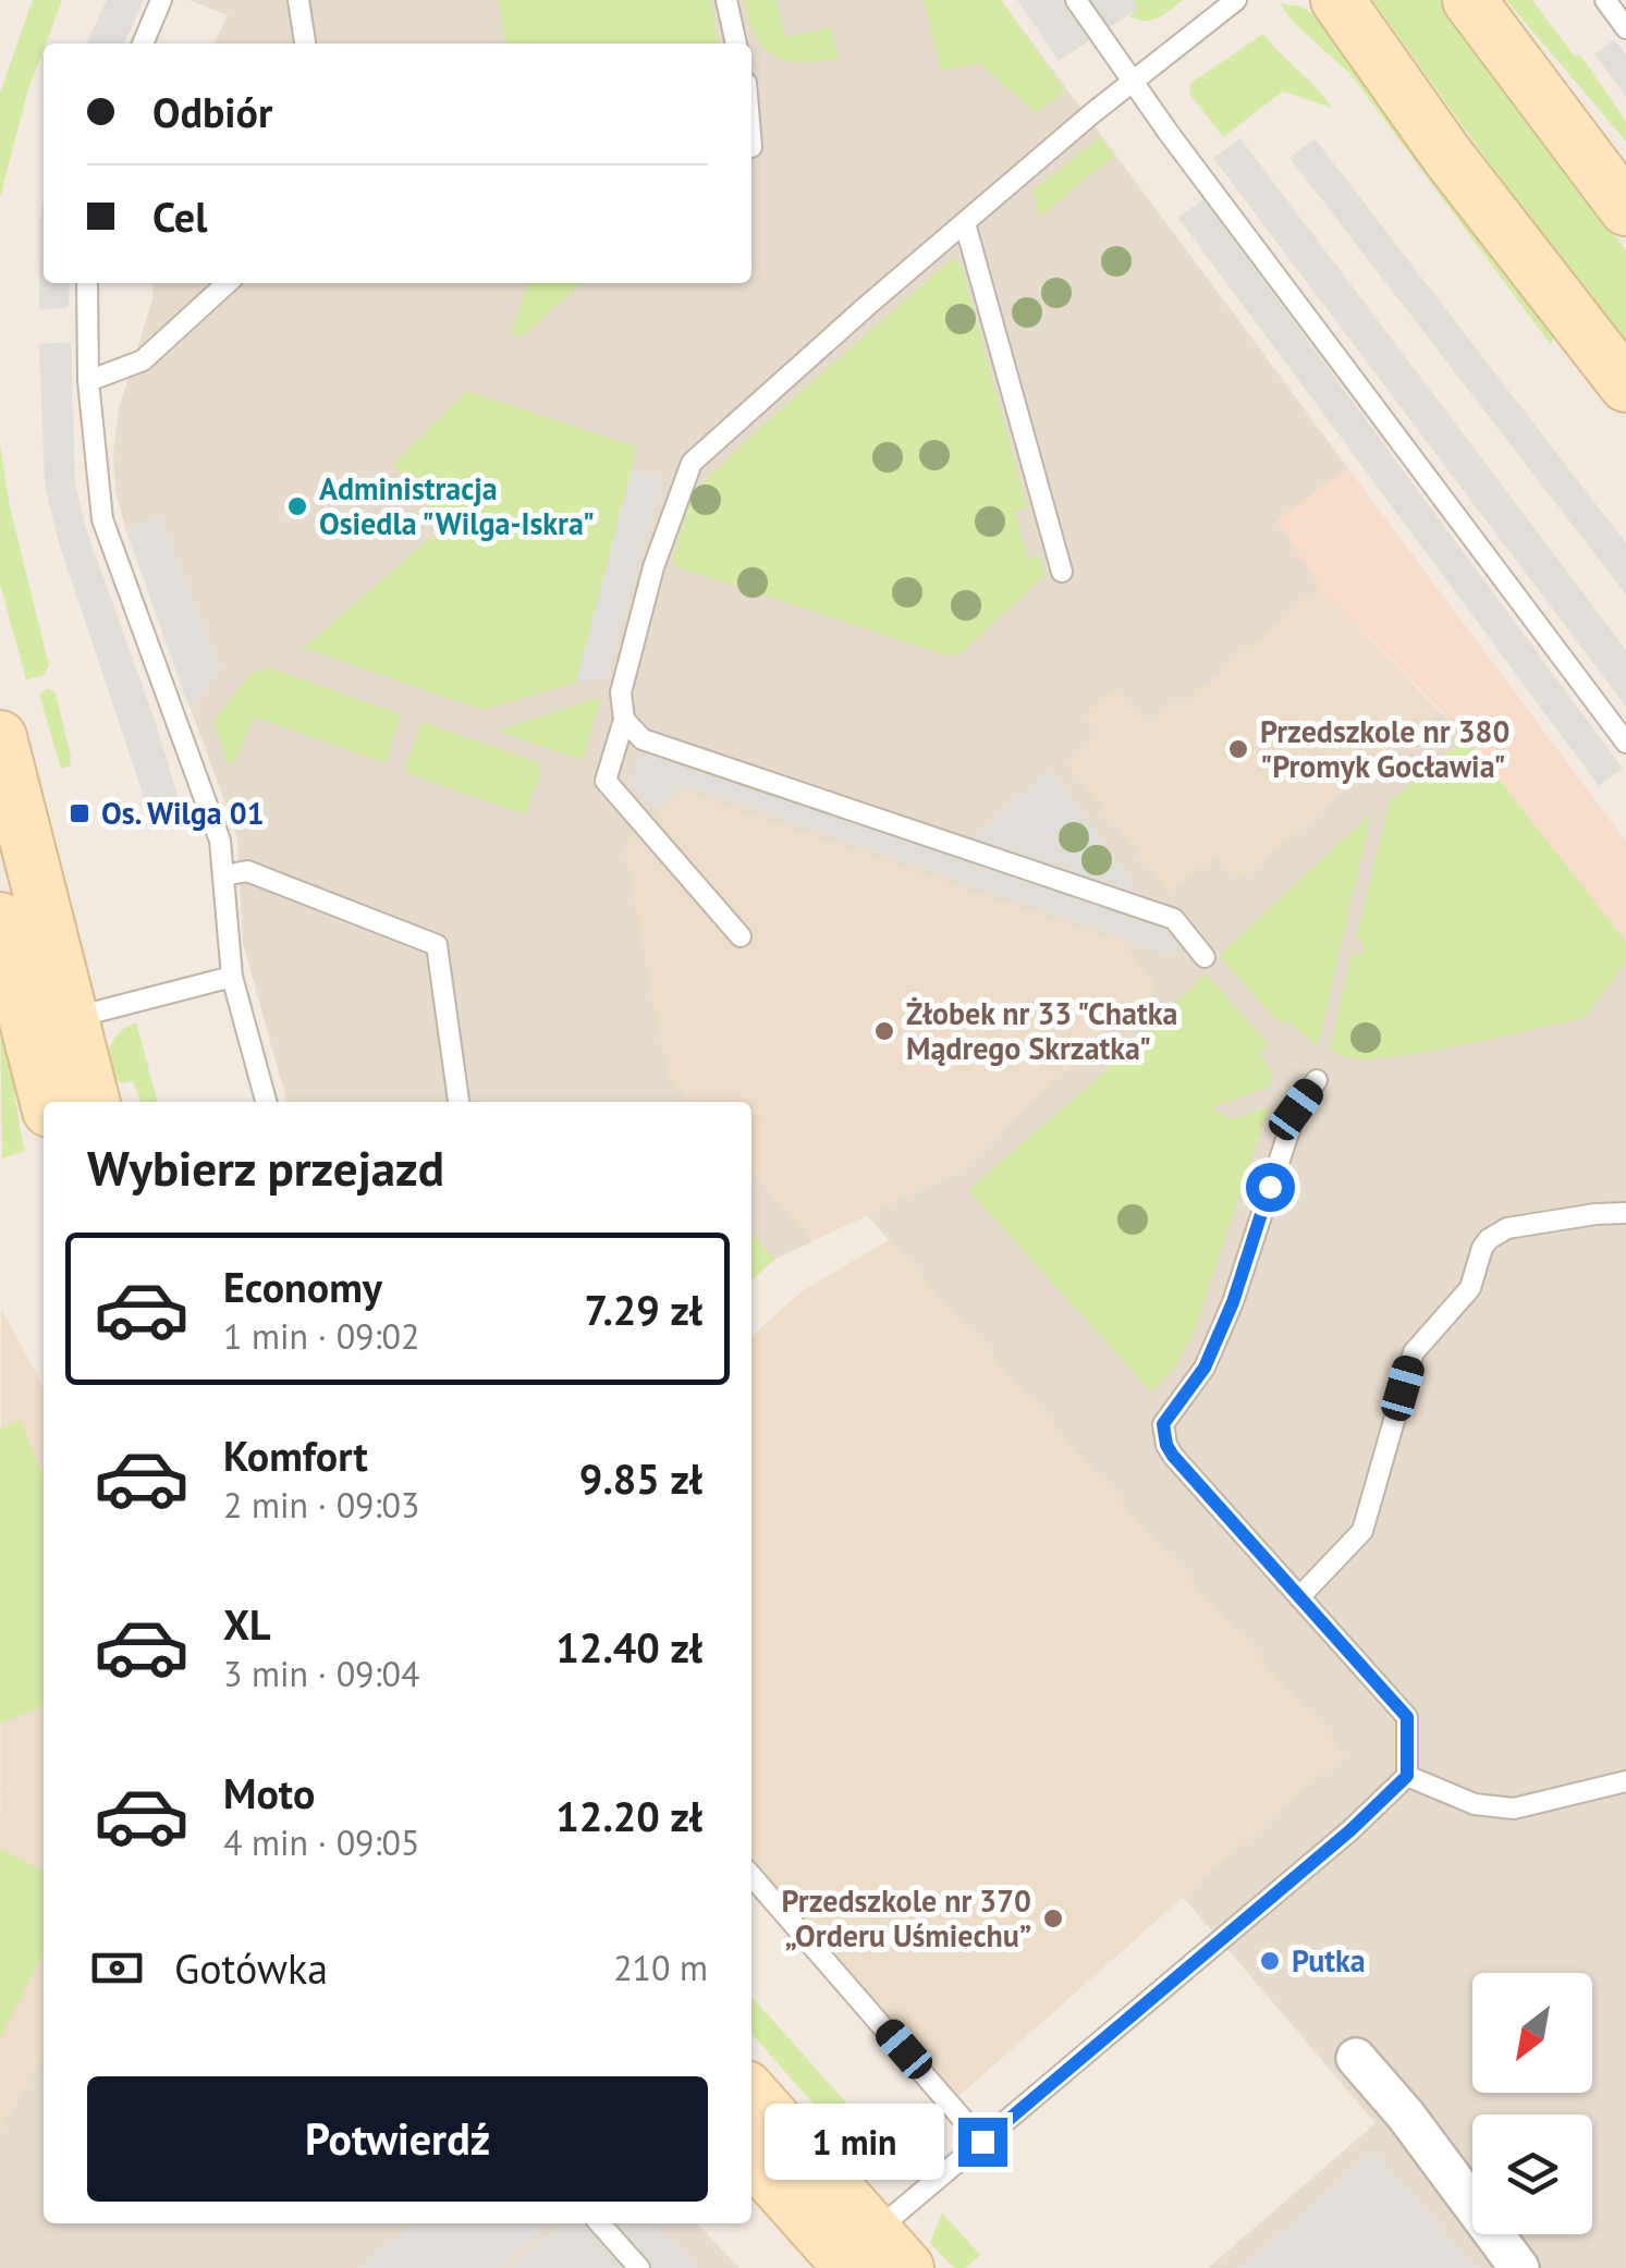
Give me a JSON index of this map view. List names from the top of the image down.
{
  "places": {
    "other": [
      "Administracja Osiedla \"Wilga-Iskra\"",
      "Przedszkole nr 380 \"Promyk Gocławia\"",
      "Żłobek nr 33 \"Chatka Mądrego Skrzatka\"",
      "Przedszkole nr 370 „Orderu Uśmiechu”",
      "Putka"
    ],
    "transit": ["Os. Wilga 01"]
  },
  "north": "bottom left",
  "page": {
    "banner": ["Odbiór", "Cel"],
    "heading": "Wybierz przejazd",
    "list": [
      {
        "name": "Economy",
        "note": "1 min · 09:02",
        "value": "7.29 zł"
      },
      {
        "name": "Komfort",
        "note": "2 min · 09:03",
        "value": "9.85 zł"
      },
      {
        "name": "XL",
        "note": "3 min · 09:04",
        "value": "12.40 zł"
      },
      {
        "name": "Moto",
        "note": "4 min · 09:05",
        "value": "12.20 zł"
      }
    ],
    "pay": ["Gotówka", "210 m"],
    "buttons": "Potwierdź",
    "bubble": "1 min"
  }
}
